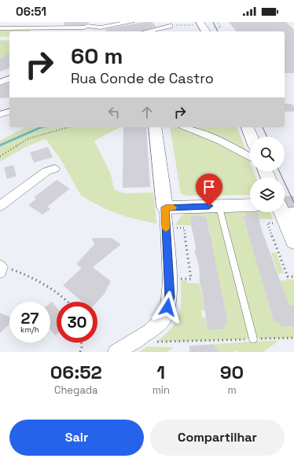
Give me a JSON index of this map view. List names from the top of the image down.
{
  "page": {
    "status": "06:51",
    "turn": ["60 m", "Rua Conde de Castro"],
    "speed": "27 km/h",
    "limit": "30",
    "eta": [
      "06:52",
      "Chegada",
      "1",
      "min",
      "90",
      "m"
    ],
    "buttons": ["Sair", "Compartilhar"]
  }
}
